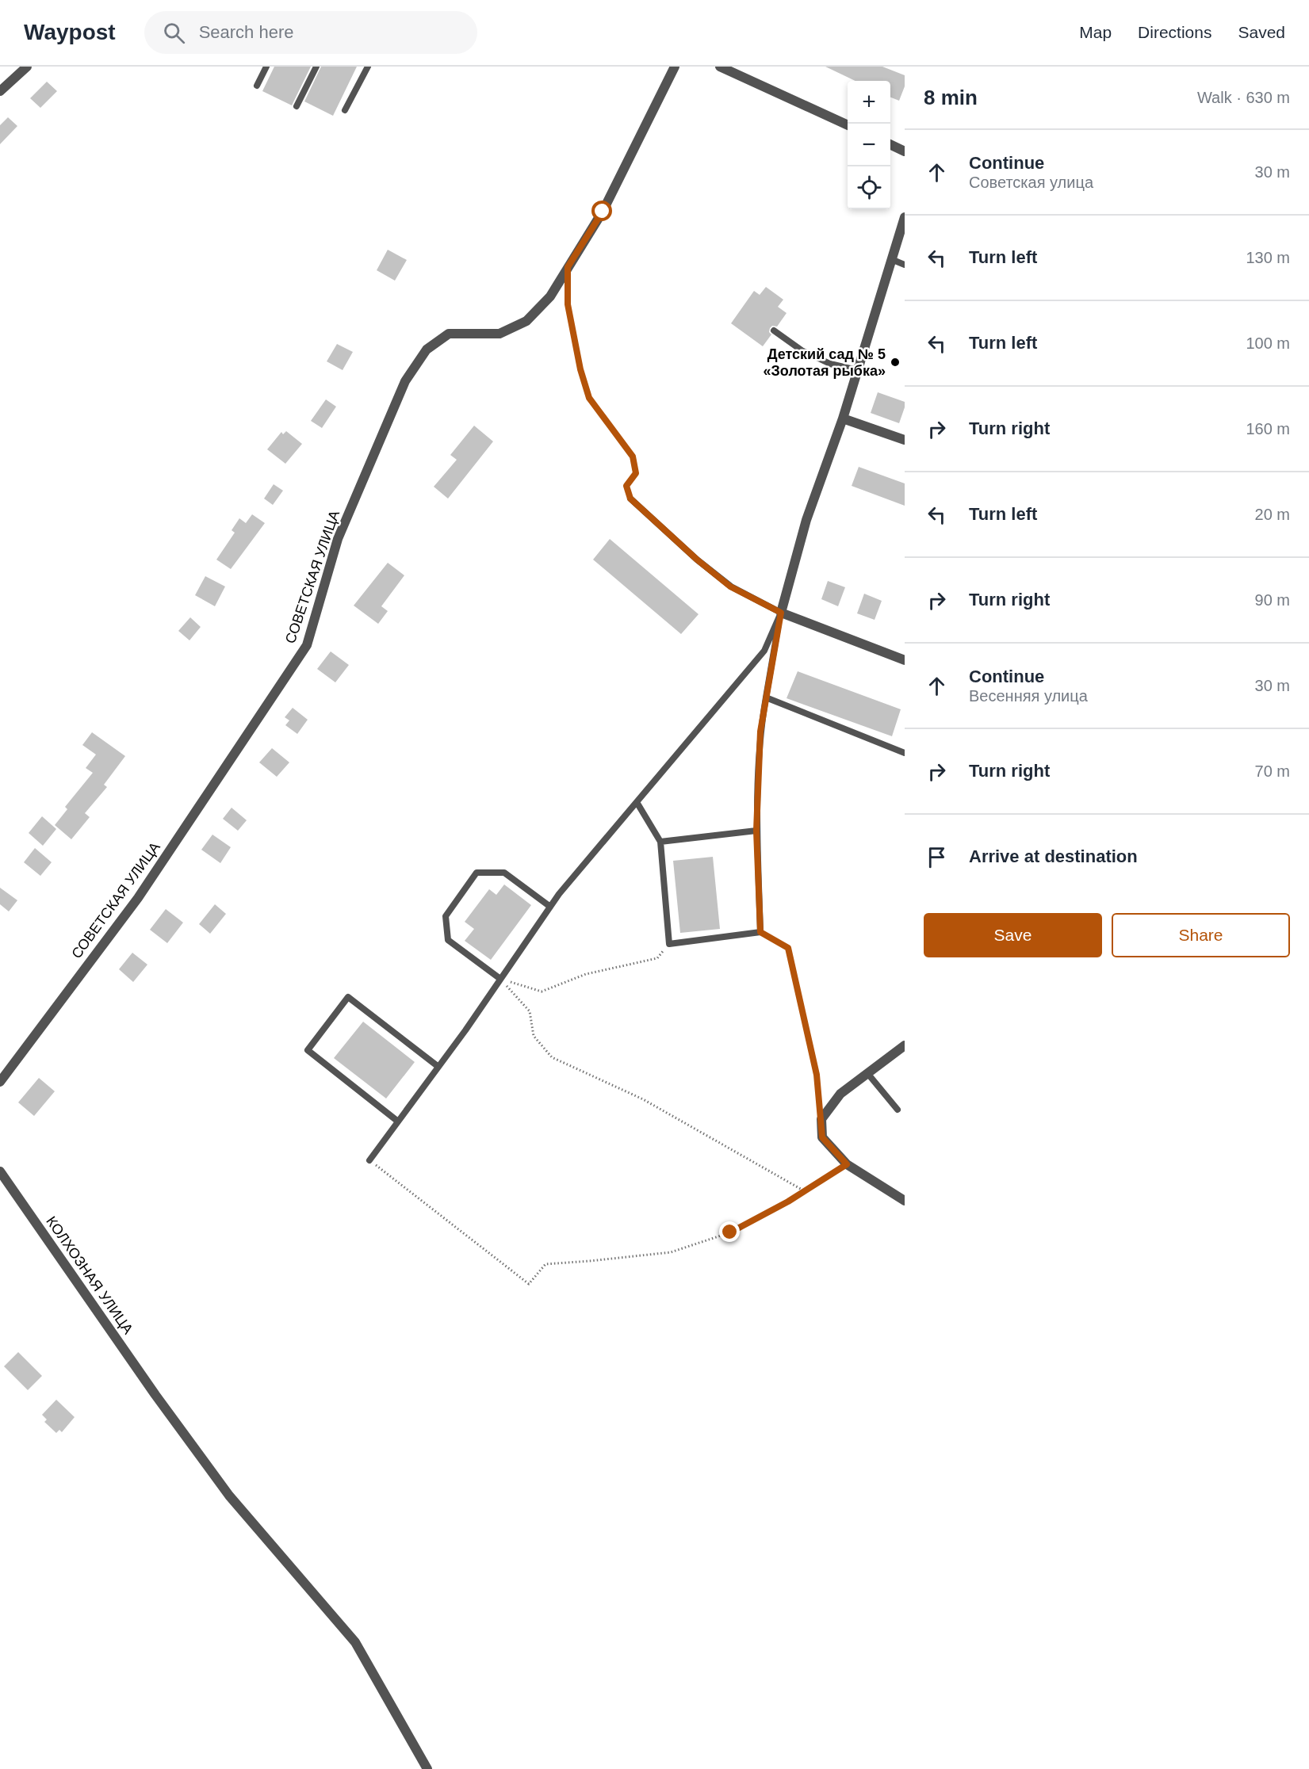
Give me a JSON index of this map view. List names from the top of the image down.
{
  "streets": {
    "street": ["СОВЕТСКАЯ УЛИЦА", "КОЛХОЗНАЯ УЛИЦА"]
  },
  "places": ["Детский сад № 5 «Золотая рыбка»"],
  "page": {
    "header": "Waypost",
    "search": "Search here",
    "nav": ["Map", "Directions", "Saved"],
    "heading": ["8 min", "Walk · 630 m"],
    "map_buttons": ["+", "−"],
    "list": [
      ["Continue", "Советская улица", "30 m"],
      ["Turn left", "130 m"],
      ["Turn left", "100 m"],
      ["Turn right", "160 m"],
      ["Turn left", "20 m"],
      ["Turn right", "90 m"],
      ["Continue", "Весенняя улица", "30 m"],
      ["Turn right", "70 m"],
      "Arrive at destination"
    ],
    "buttons": ["Save", "Share"]
  }
}
